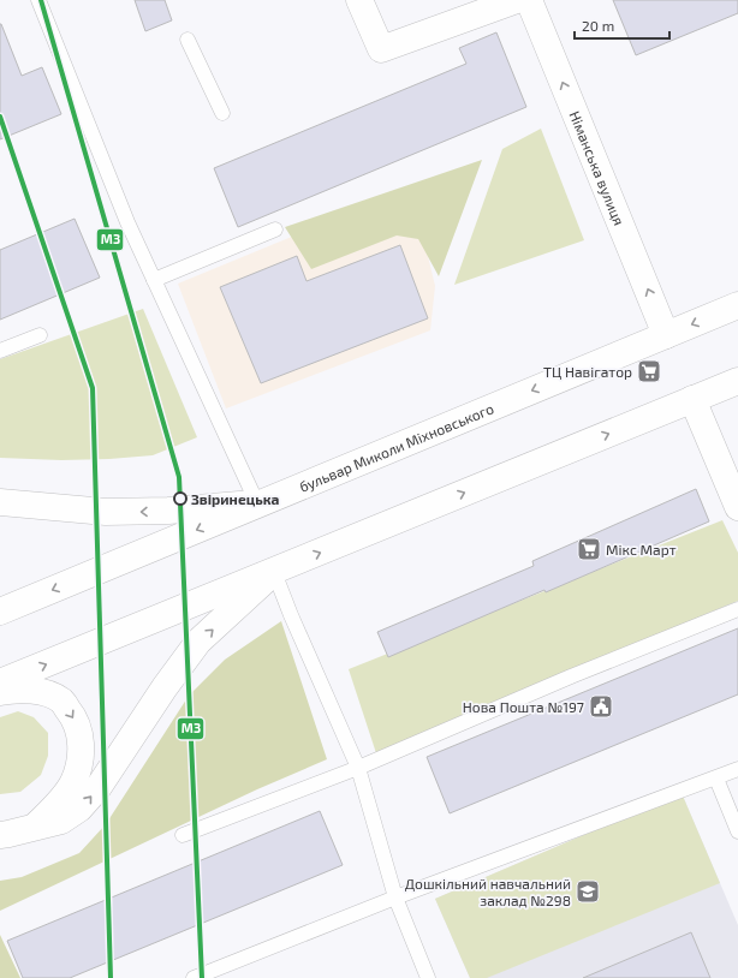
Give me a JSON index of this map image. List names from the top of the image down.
{
  "streets": {
    "main road": ["Німанська вулиця", "бульвар Миколи Міхновського"]
  },
  "crossings": [
    ["Німанська вулиця", "бульвар Миколи Міхновського"]
  ],
  "one_way": ["Німанська вулиця"],
  "places": {
    "supermarket": ["ТЦ Навігатор", "Мікс Март"],
    "other": ["Звіринецька"],
    "public building": ["Нова Пошта №197"],
    "school or university": ["Дошкільний навчальний заклад №298"]
  },
  "lines": ["transit line M3"],
  "scale_bar": "20 m"
}
